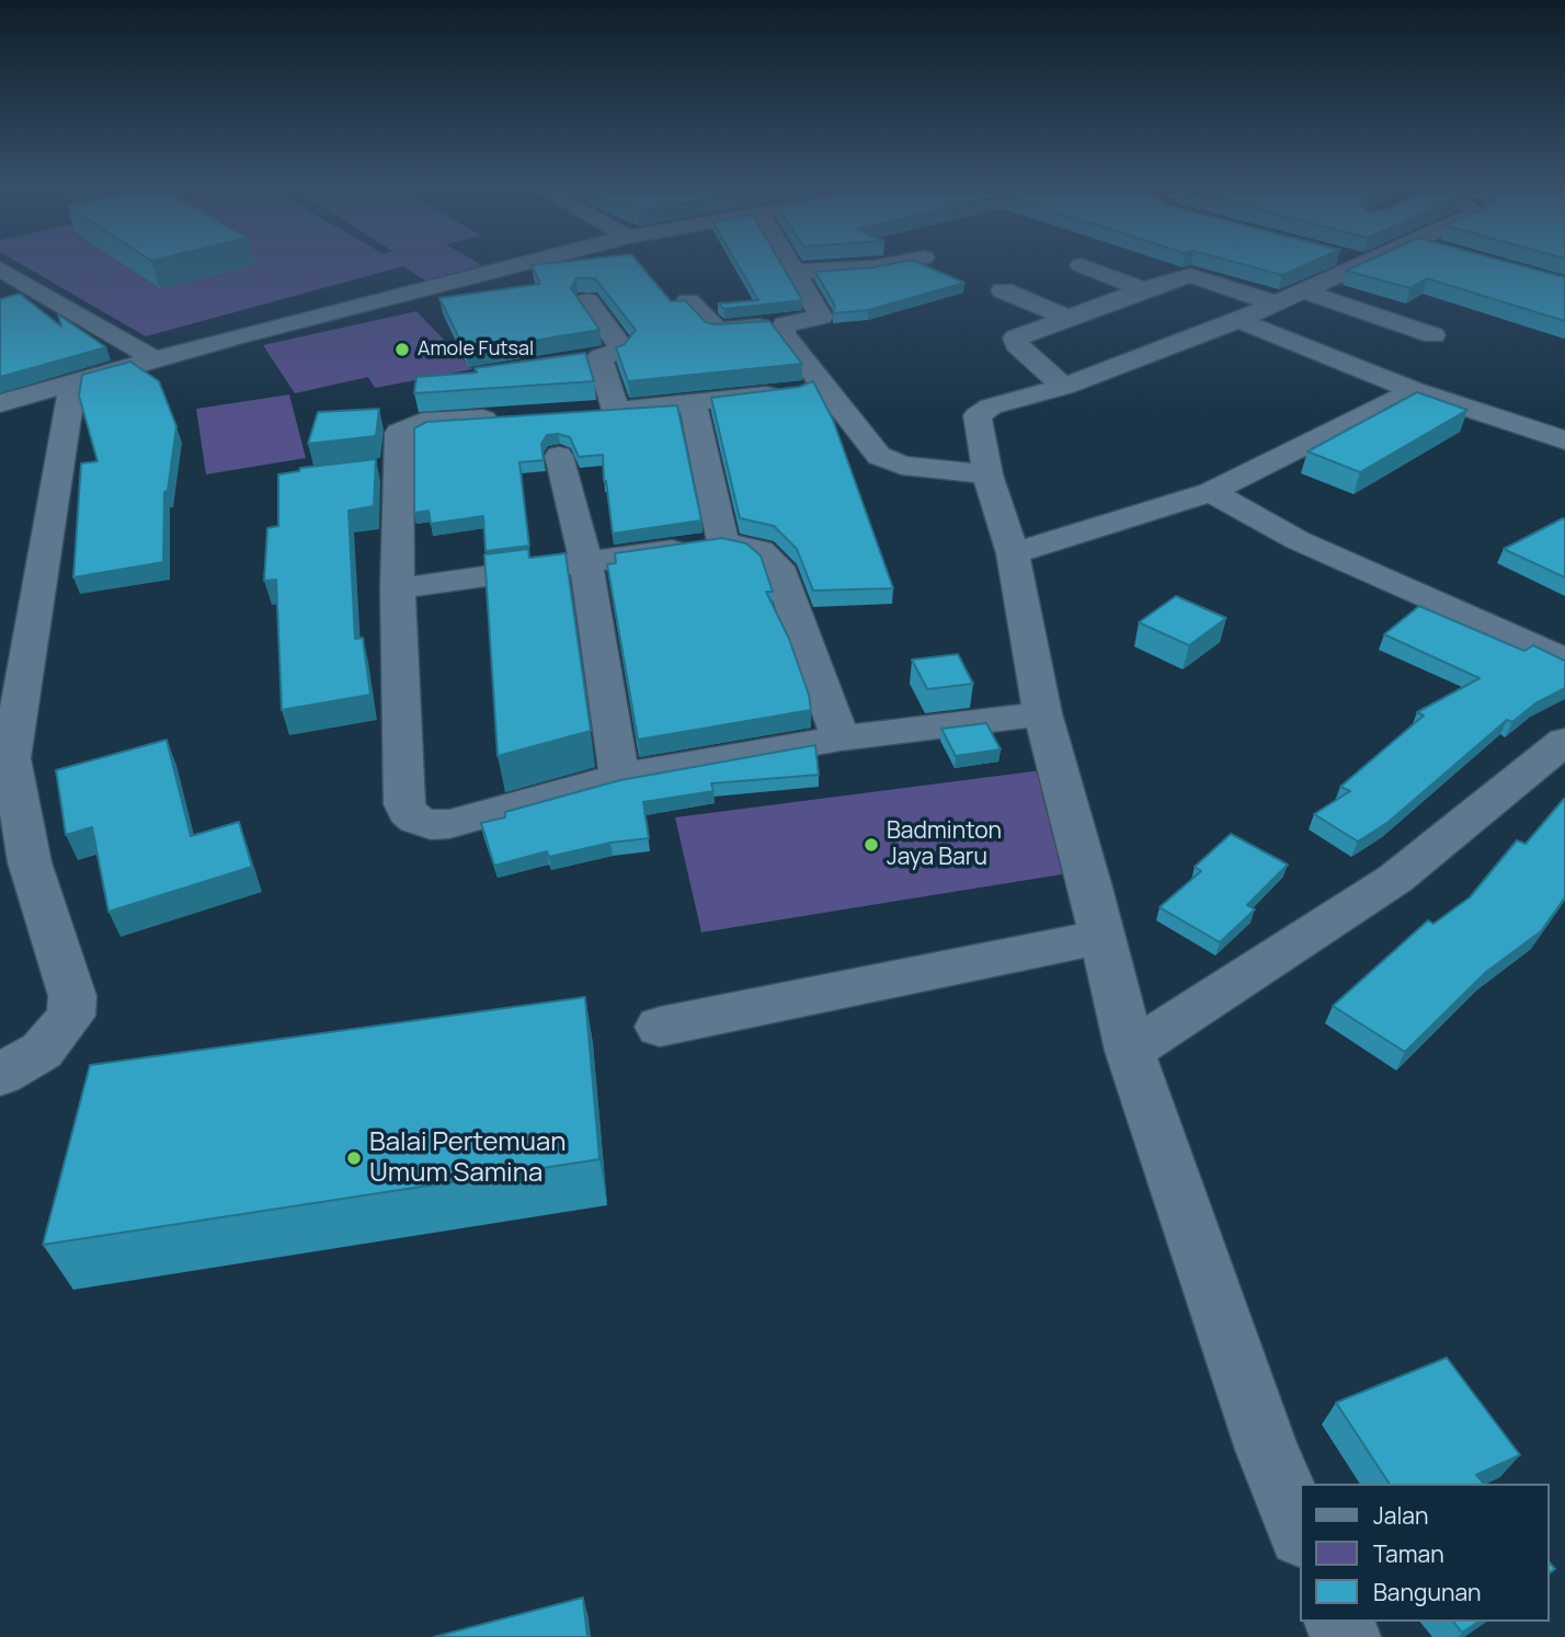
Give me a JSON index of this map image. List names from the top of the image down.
{
  "places": ["Amole Futsal", "Badminton Jaya Baru", "Balai Pertemuan Umum Samina"],
  "legend": ["Jalan", "Taman", "Bangunan"]
}
